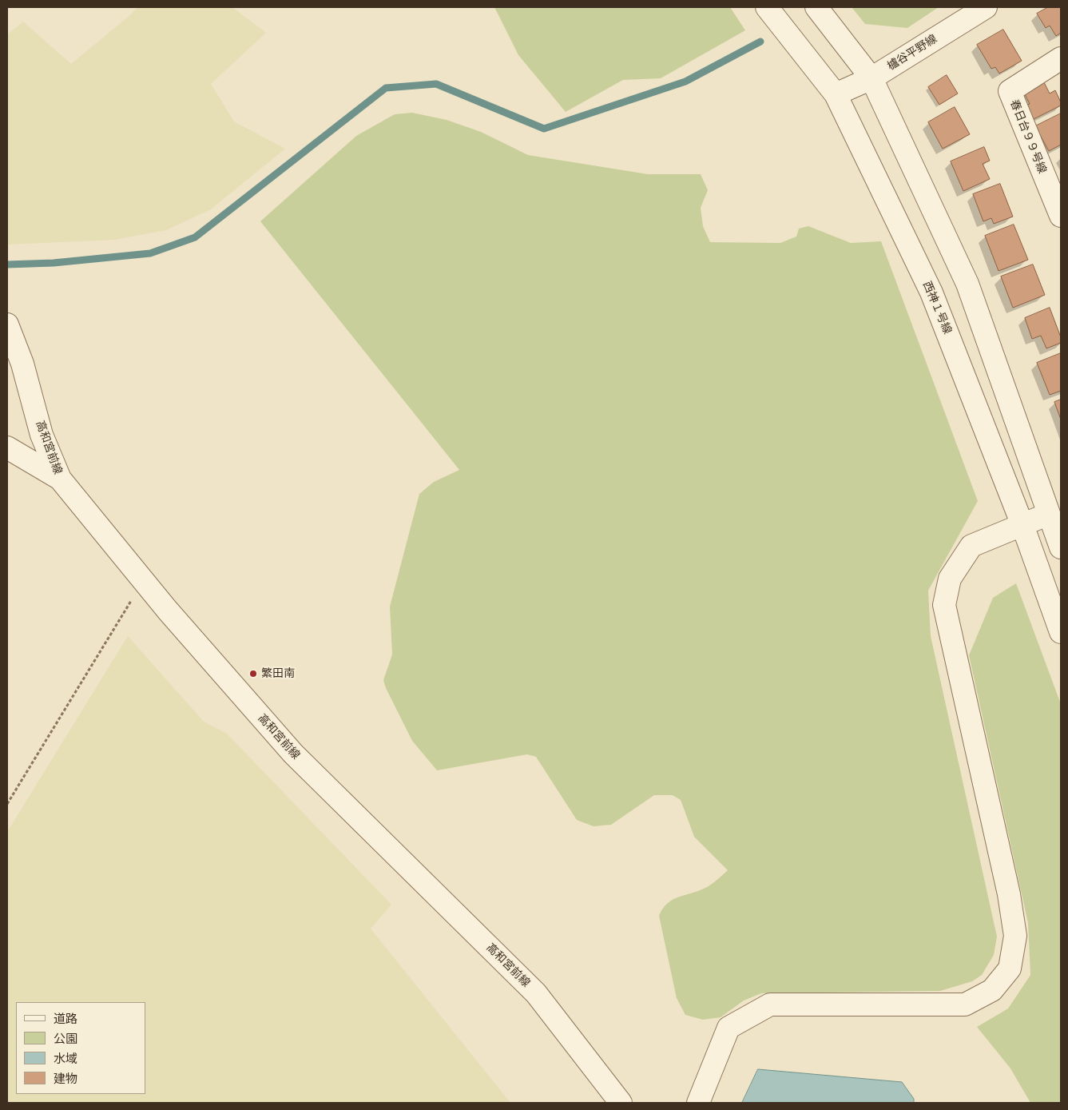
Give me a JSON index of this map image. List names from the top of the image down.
{
  "streets": {
    "street": [
      "櫨谷平野線",
      "春日台９９号線",
      "西神１号線",
      "高和宮前線"
    ]
  },
  "crossings": [
    ["櫨谷平野線", "西神１号線"]
  ],
  "places": ["繁田南"],
  "legend": [
    "道路",
    "公園",
    "水域",
    "建物"
  ]
}
